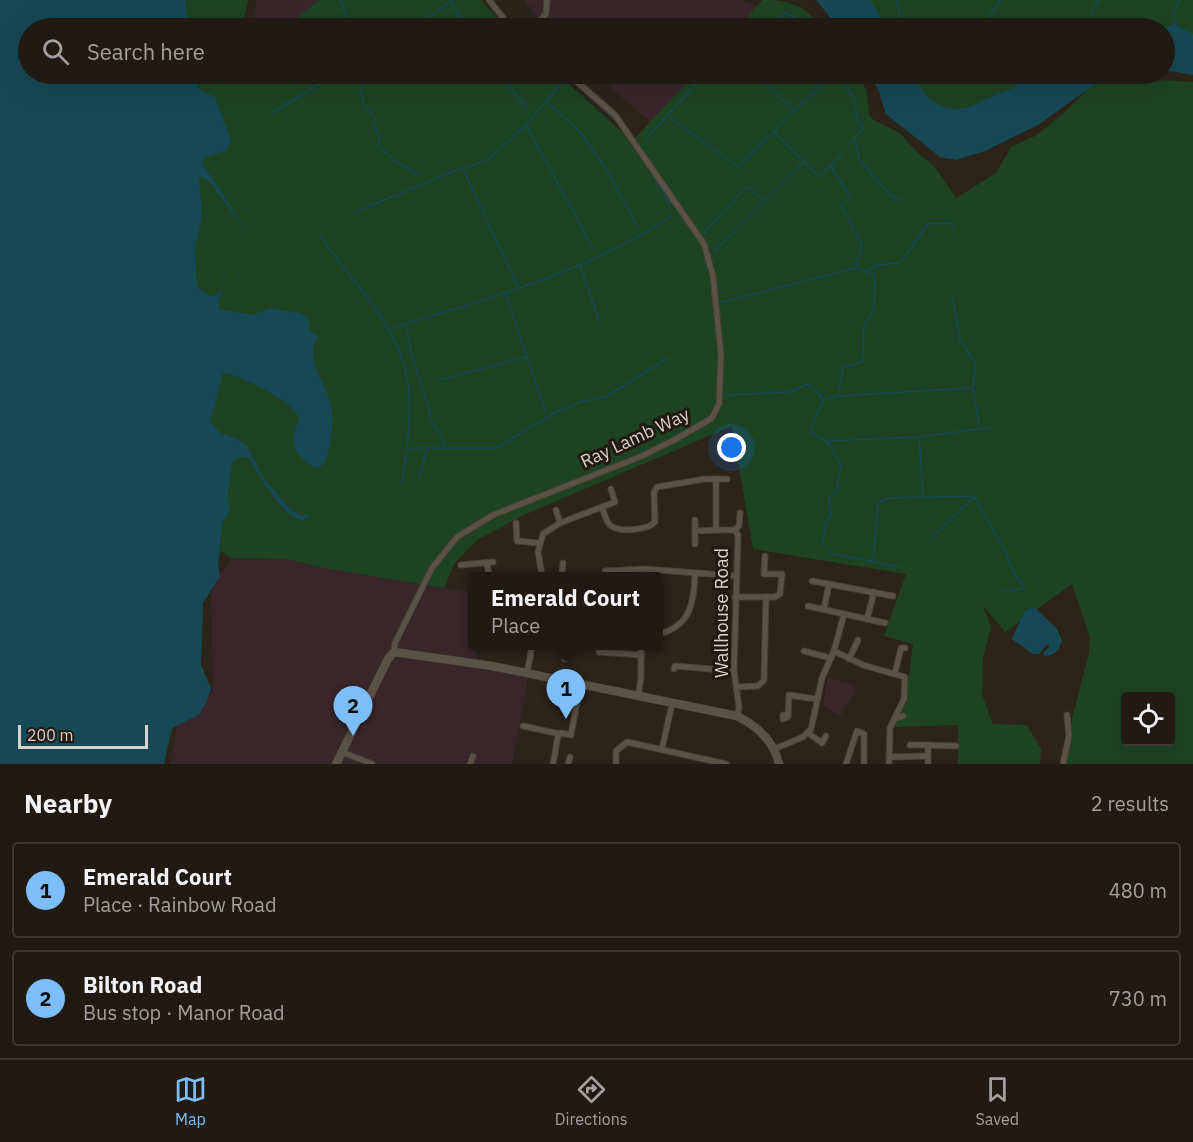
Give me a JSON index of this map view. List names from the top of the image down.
{
  "streets": {
    "street": ["Ray Lamb Way", "Wallhouse Road"]
  },
  "scale_bar": "200 m",
  "page": {
    "search": "Search here",
    "popup": ["Emerald Court", "Place"],
    "pins": ["1", "2"],
    "scale": "200 m",
    "heading": ["Nearby", "2 results"],
    "list": [
      {
        "mark": "1",
        "name": "Emerald Court",
        "note": "Place · Rainbow Road",
        "value": "480 m"
      },
      {
        "mark": "2",
        "name": "Bilton Road",
        "note": "Bus stop · Manor Road",
        "value": "730 m"
      }
    ],
    "nav": ["Map", "Directions", "Saved"]
  }
}
